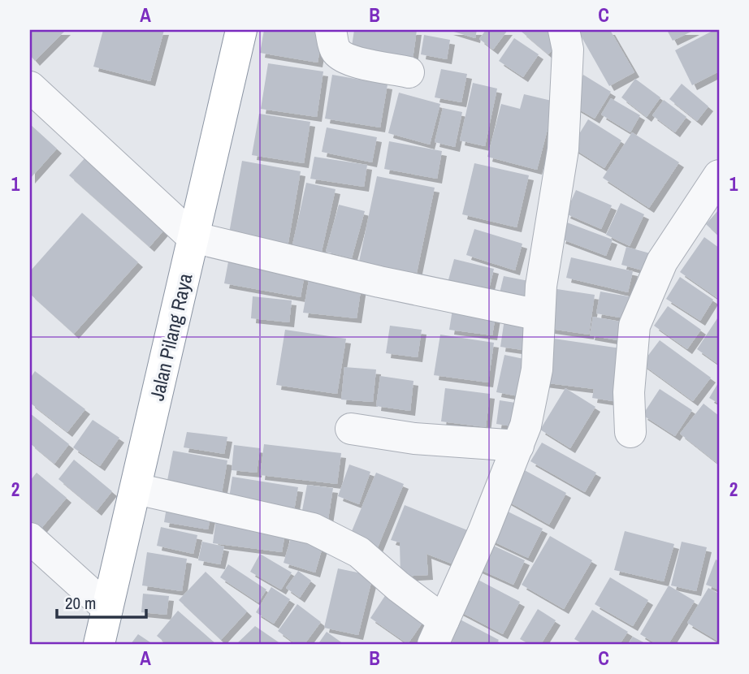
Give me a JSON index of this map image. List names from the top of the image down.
{
  "streets": {
    "highway": ["Jalan Pilang Raya"]
  },
  "scale_bar": "20 m",
  "grid": {
    "columns": ["A", "B", "C"],
    "rows": ["1", "2"]
  }
}
